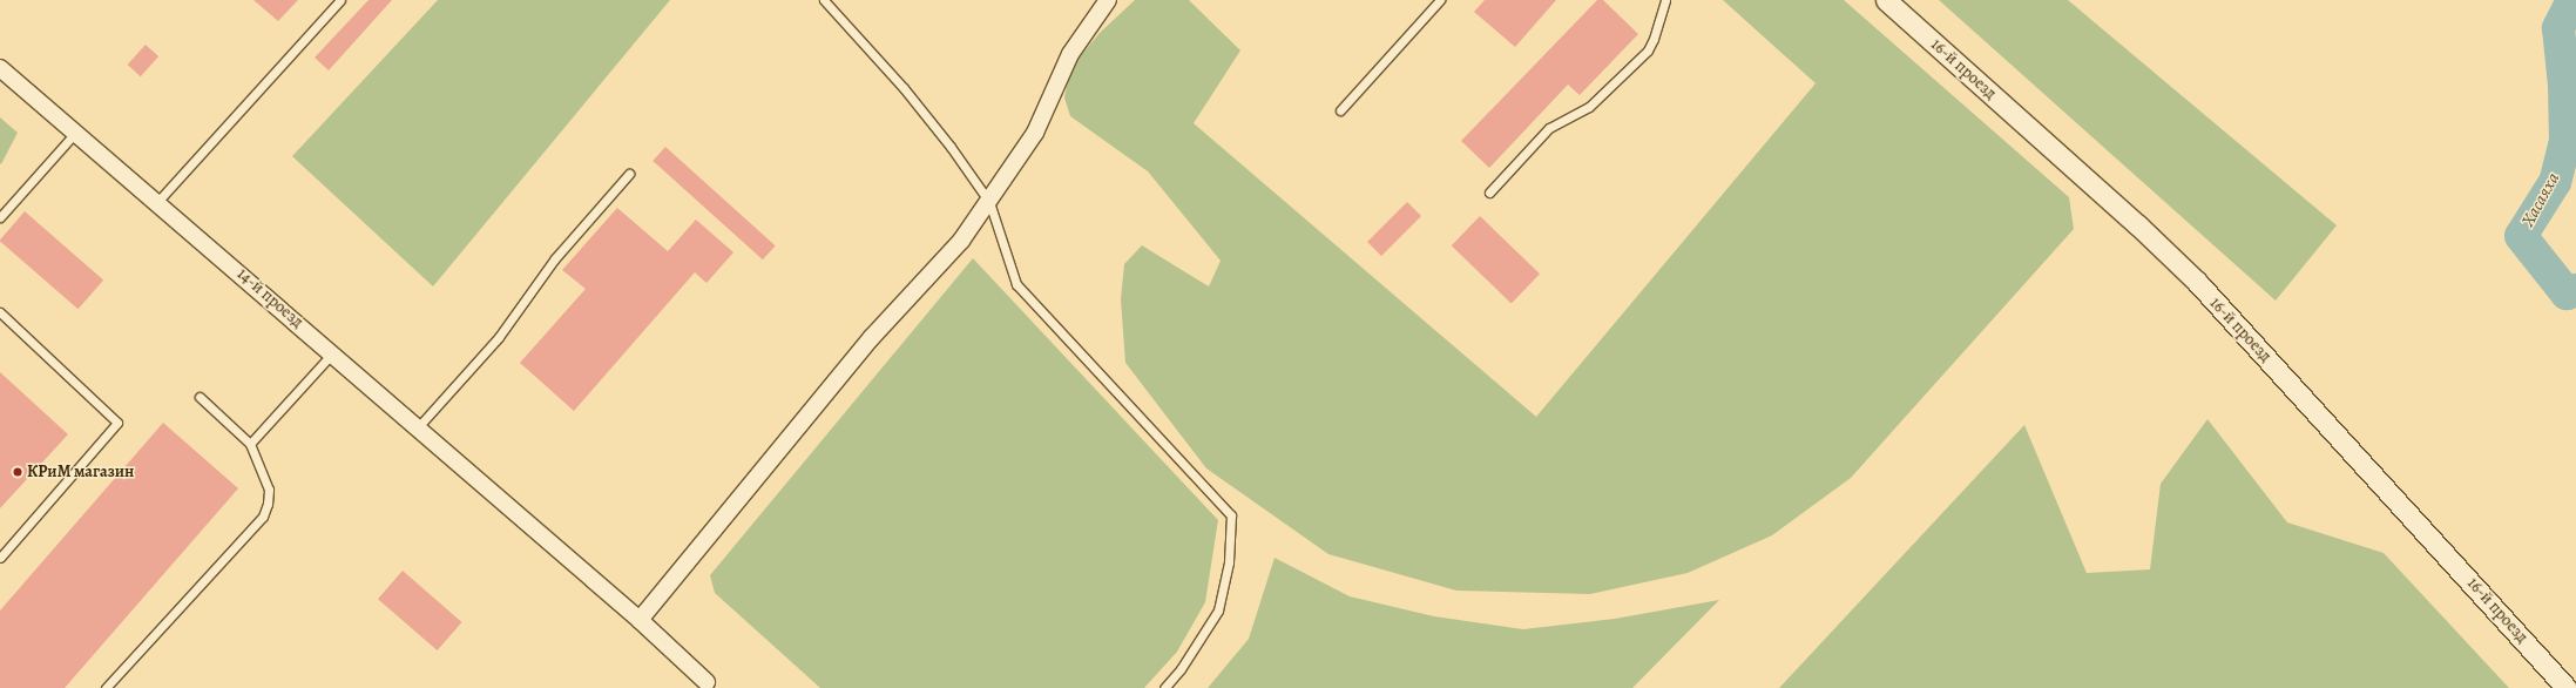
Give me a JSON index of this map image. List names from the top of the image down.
{
  "streets": {
    "street": ["16-й проезд", "14-й проезд"]
  },
  "water": ["Хасаяха"],
  "places": ["КРиМ магазин"]
}
